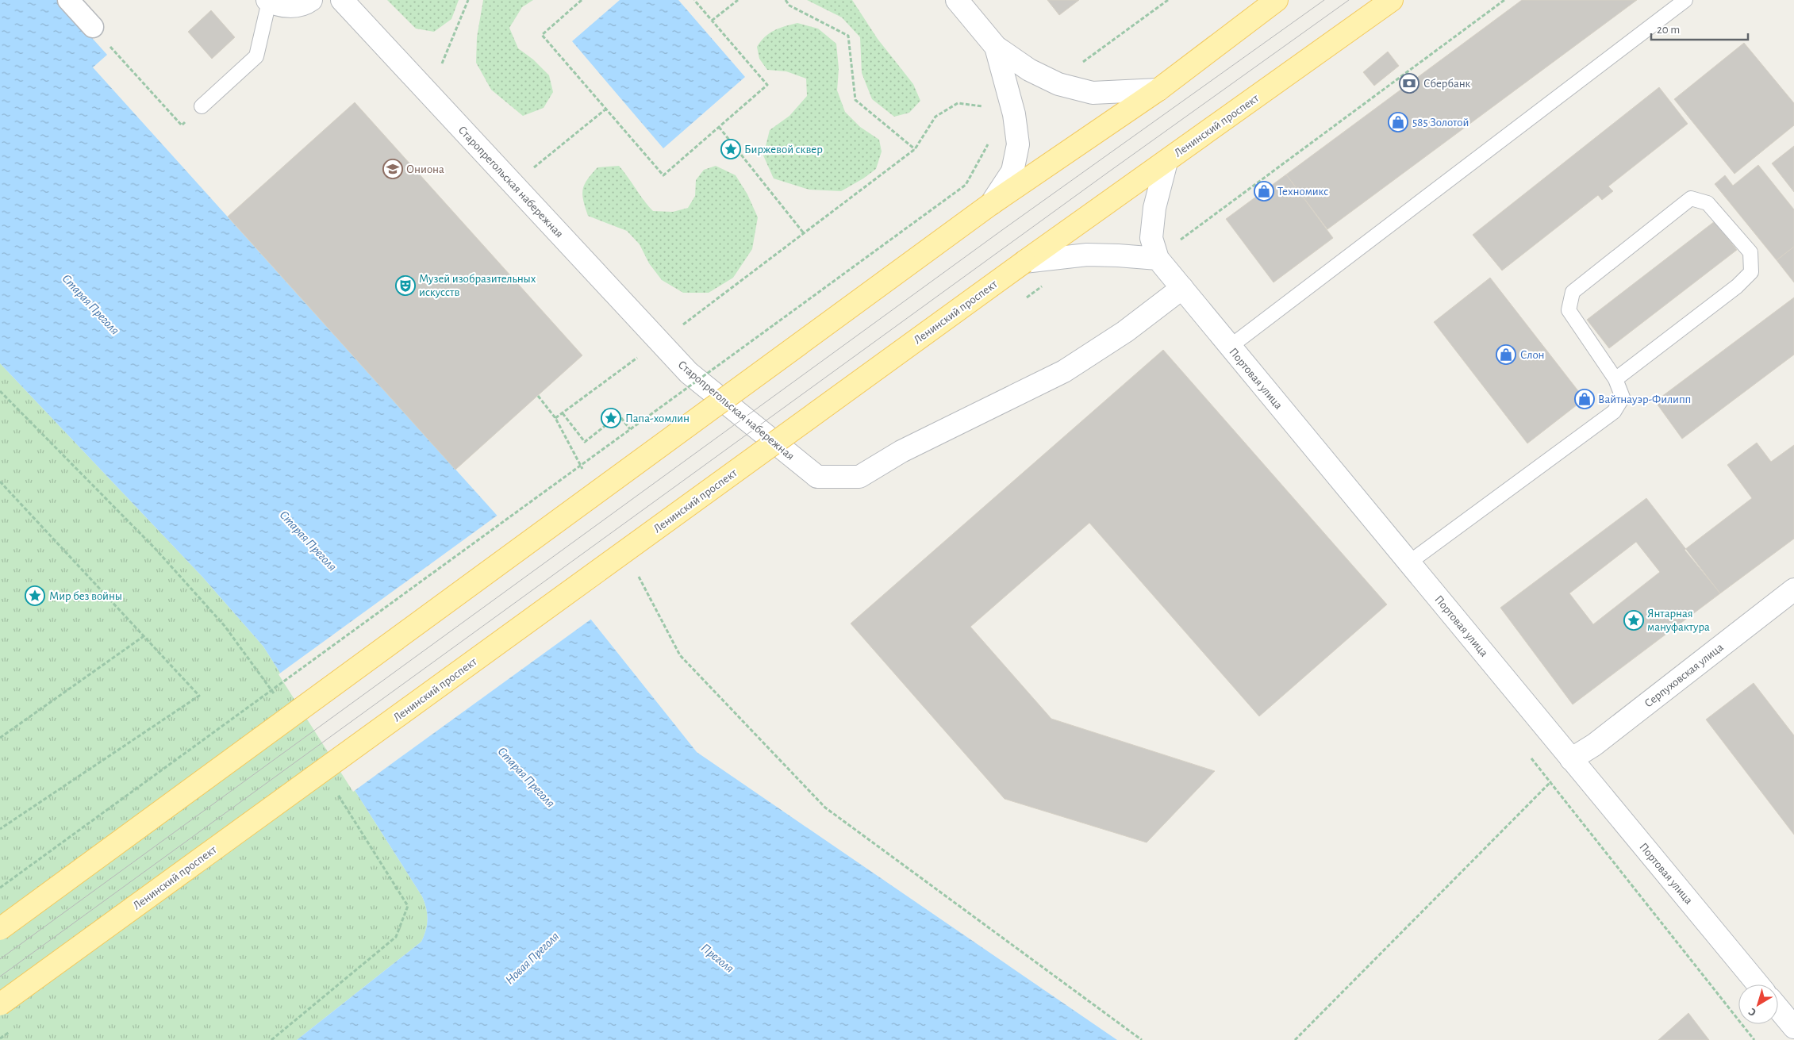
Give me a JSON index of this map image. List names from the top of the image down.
{
  "streets": {
    "main road": ["Ленинский проспект"],
    "street": ["Старопрегольская набережная", "Портовая улица", "Серпуховская улица"]
  },
  "crossings": [
    ["Старопрегольская набережная", "Портовая улица"],
    ["Портовая улица", "Серпуховская улица"]
  ],
  "water": ["Старая Преголя", "Новая Преголя", "Преголя"],
  "places": {
    "bank": ["Сбербанк"],
    "shop": [
      "585 Золотой",
      "Техномикс",
      "Слон",
      "Вайтнауэр-Филипп"
    ],
    "place": [
      "Биржевой сквер",
      "Папа-хомлин",
      "Мир без войны",
      "Янтарная мануфактура"
    ],
    "school or university": ["Ониона"],
    "theatre": ["Музей изобразительных искусств"]
  },
  "scale_bar": "20 m",
  "north": "bottom left"
}
